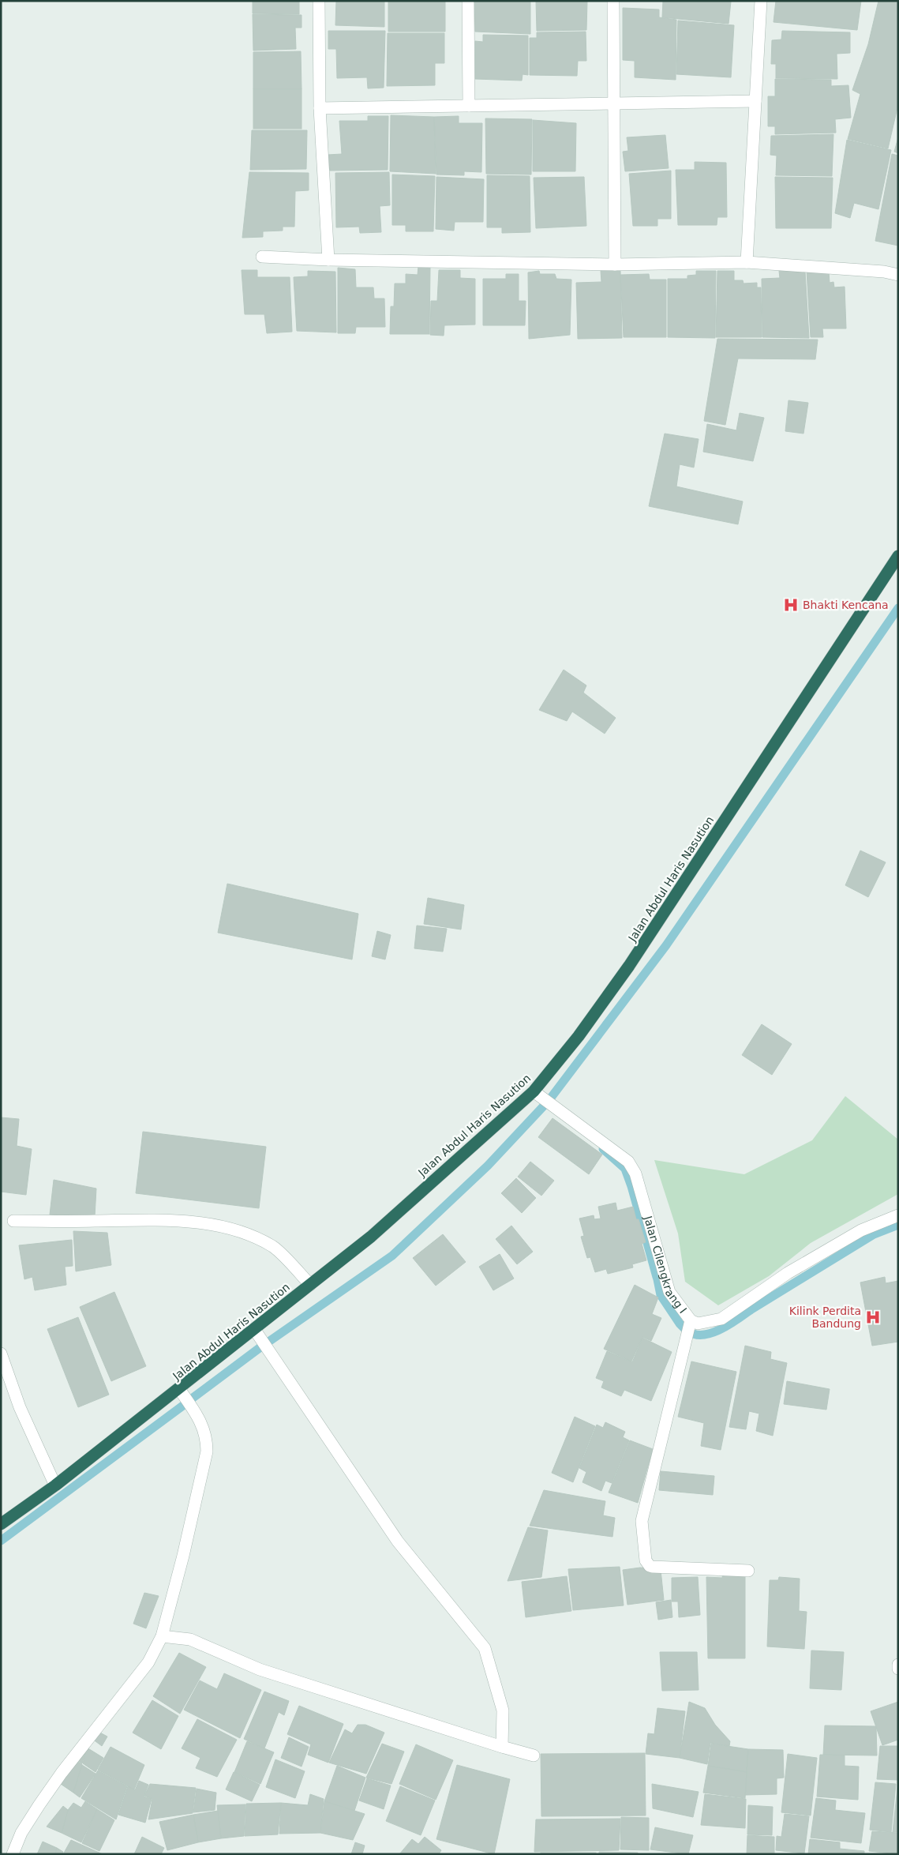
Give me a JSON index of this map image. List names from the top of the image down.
{
  "streets": {
    "highway": ["Jalan Abdul Haris Nasution"],
    "street": ["Jalan Cilengkrang I"]
  },
  "crossings": [
    ["Jalan Abdul Haris Nasution", "Jalan Cilengkrang I"]
  ],
  "places": {
    "hospital": ["Bhakti Kencana", "Kilink Perdita Bandung"]
  }
}
